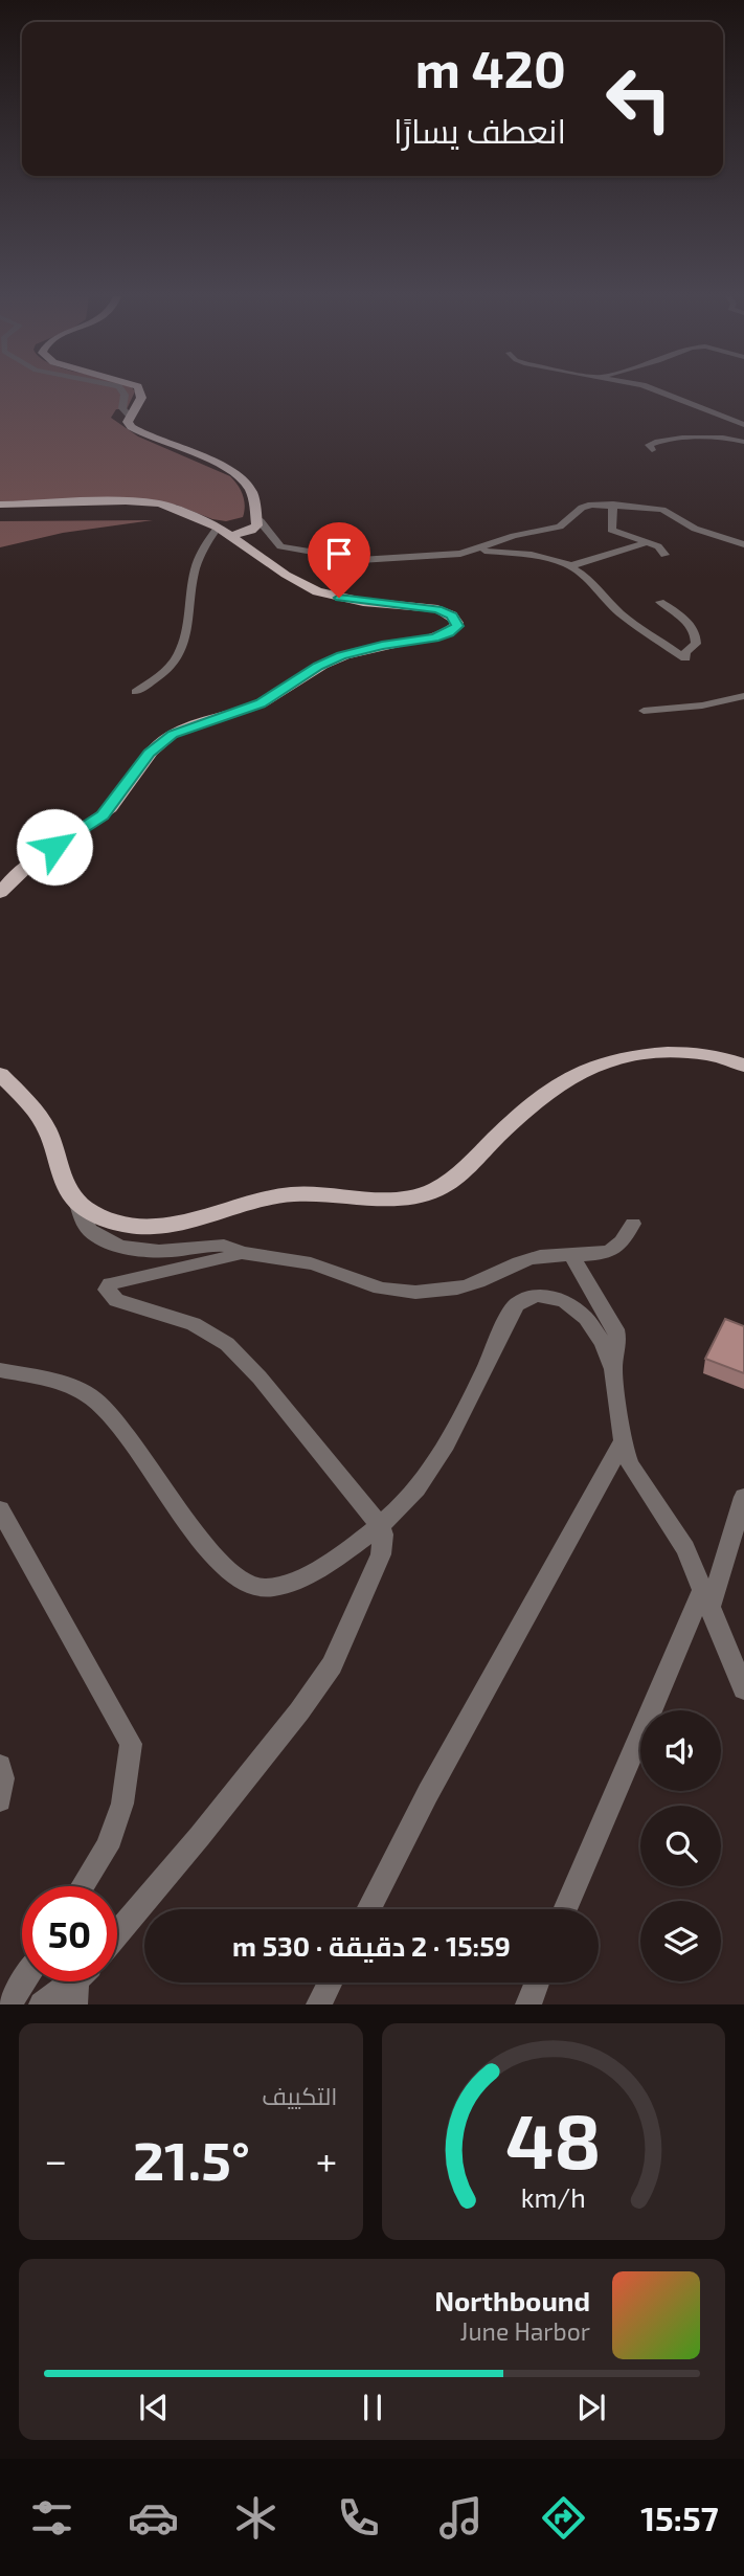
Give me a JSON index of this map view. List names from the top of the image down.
{
  "page": {
    "turn": ["420 m", "انعطف يسارًا"],
    "limit": "50",
    "trip": "15:59 · 2 دقيقة · 530 m",
    "tile": "التكييف",
    "heat": ["−", "21.5°", "+"],
    "song": ["Northbound", "June Harbor"],
    "tabs": "15:57",
    "gauge": ["48", "km/h"]
  }
}
